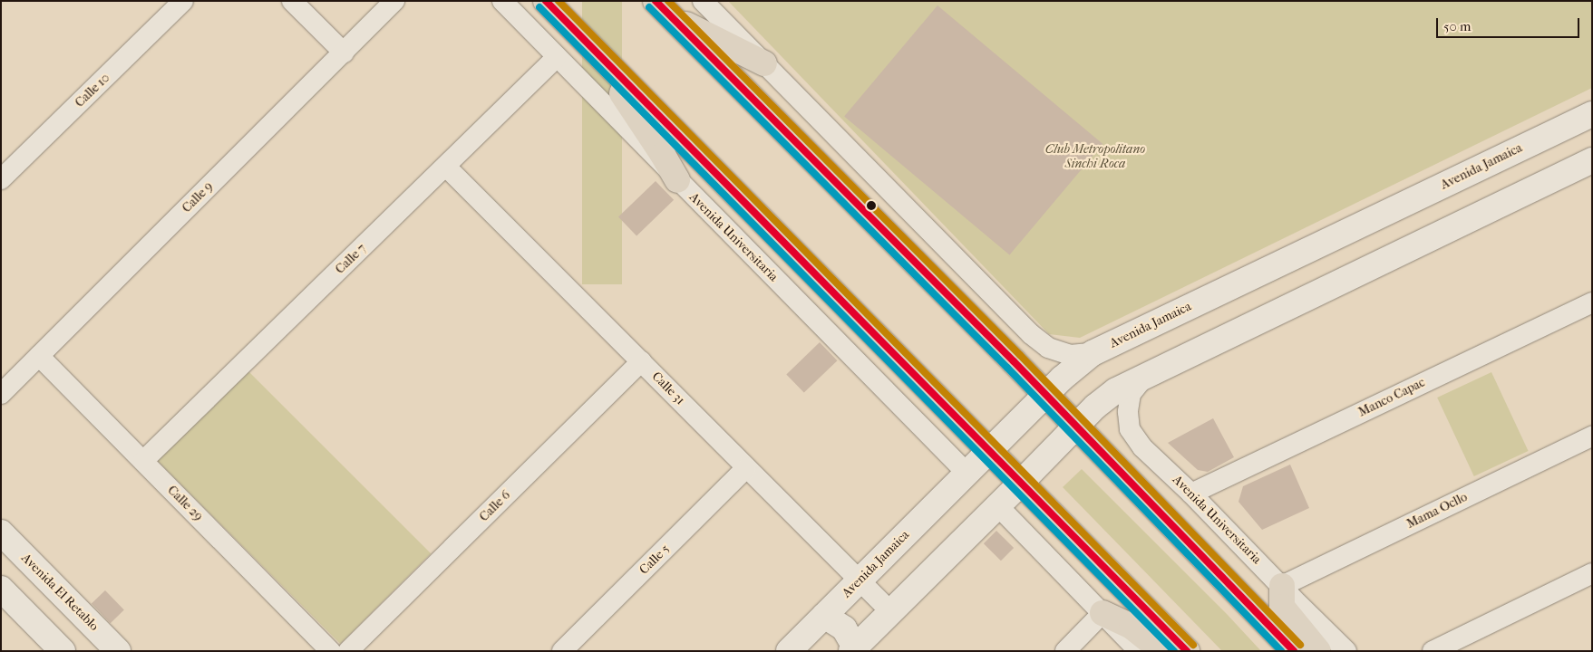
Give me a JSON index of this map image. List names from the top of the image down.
{
  "streets": {
    "main road": ["Avenida Jamaica", "Avenida El Retablo"],
    "street": [
      "Calle 10",
      "Calle 9",
      "Avenida Universitaria",
      "Calle 7",
      "Calle 31",
      "Manco Capac",
      "Calle 29",
      "Calle 6",
      "Mama Ocllo",
      "Calle 5"
    ]
  },
  "crossings": [
    ["Avenida Jamaica", "Avenida Universitaria"],
    ["Avenida Jamaica", "Calle 31"],
    ["Calle 9", "Calle 29"],
    ["Avenida Universitaria", "Calle 7"],
    ["Avenida Universitaria", "Manco Capac"],
    ["Avenida Universitaria", "Mama Ocllo"],
    ["Calle 7", "Calle 31"],
    ["Calle 7", "Calle 29"],
    ["Calle 31", "Calle 6"],
    ["Calle 31", "Calle 5"]
  ],
  "parks": ["Club Metropolitano Sinchi Roca"],
  "scale_bar": "50 m"
}
